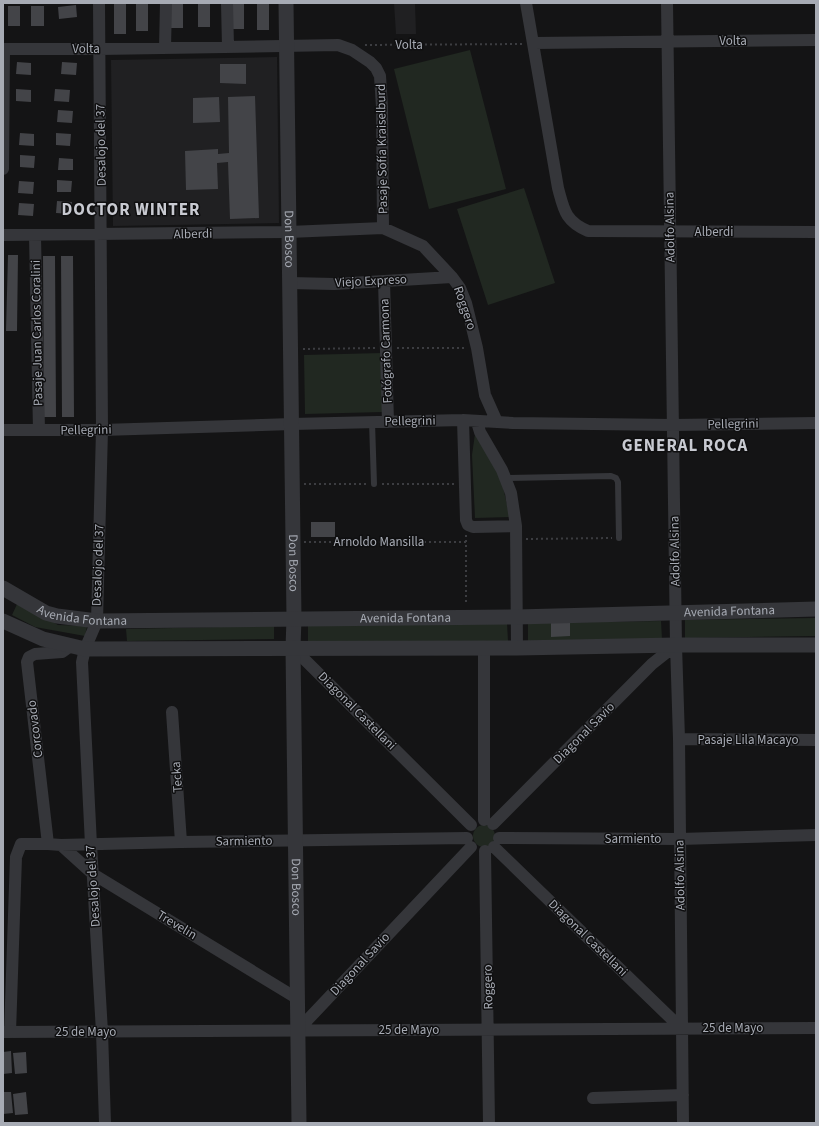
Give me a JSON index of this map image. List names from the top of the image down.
{
  "streets": {
    "street": [
      "Volta",
      "Desalojo del 37",
      "Pasaje Sofía Kraiselburd",
      "Adolfo Alsina",
      "Alberdi",
      "Don Bosco",
      "Viejo Expreso",
      "Roggero",
      "Pasaje Juan Carlos Coralini",
      "Fotógrafo Carmona",
      "Pellegrini",
      "Avenida Fontana",
      "Diagonal Castellani",
      "Corcovado",
      "Diagonal Savio",
      "Pasaje Lila Macayo",
      "Tecka",
      "Sarmiento",
      "Trevelin",
      "25 de Mayo"
    ],
    "path": ["Arnoldo Mansilla"]
  },
  "crossings": [
    ["Volta", "Desalojo del 37"],
    ["Volta", "Pasaje Sofía Kraiselburd"],
    ["Volta", "Adolfo Alsina"],
    ["Volta", "Alberdi"],
    ["Volta", "Don Bosco"],
    ["Desalojo del 37", "Alberdi"],
    ["Desalojo del 37", "Pellegrini"],
    ["Desalojo del 37", "Avenida Fontana"],
    ["Desalojo del 37", "Sarmiento"],
    ["Desalojo del 37", "Trevelin"],
    ["Desalojo del 37", "25 de Mayo"],
    ["Pasaje Sofía Kraiselburd", "Alberdi"],
    ["Pasaje Sofía Kraiselburd", "Roggero"],
    ["Adolfo Alsina", "Alberdi"],
    ["Adolfo Alsina", "Pellegrini"],
    ["Adolfo Alsina", "Avenida Fontana"],
    ["Adolfo Alsina", "Diagonal Castellani"],
    ["Adolfo Alsina", "Diagonal Savio"],
    ["Adolfo Alsina", "Pasaje Lila Macayo"],
    ["Adolfo Alsina", "Sarmiento"],
    ["Adolfo Alsina", "25 de Mayo"],
    ["Alberdi", "Don Bosco"],
    ["Alberdi", "Roggero"],
    ["Alberdi", "Pasaje Juan Carlos Coralini"],
    ["Don Bosco", "Viejo Expreso"],
    ["Don Bosco", "Pellegrini"],
    ["Don Bosco", "Arnoldo Mansilla"],
    ["Don Bosco", "Avenida Fontana"],
    ["Don Bosco", "Diagonal Castellani"],
    ["Don Bosco", "Diagonal Savio"],
    ["Don Bosco", "Sarmiento"],
    ["Don Bosco", "Trevelin"],
    ["Don Bosco", "25 de Mayo"],
    ["Viejo Expreso", "Roggero"],
    ["Viejo Expreso", "Fotógrafo Carmona"],
    ["Roggero", "Pellegrini"],
    ["Roggero", "Diagonal Castellani"],
    ["Roggero", "Diagonal Savio"],
    ["Roggero", "Sarmiento"],
    ["Roggero", "25 de Mayo"],
    ["Pasaje Juan Carlos Coralini", "Pellegrini"],
    ["Fotógrafo Carmona", "Pellegrini"],
    ["Diagonal Castellani", "Diagonal Savio"],
    ["Diagonal Castellani", "Sarmiento"],
    ["Diagonal Castellani", "25 de Mayo"],
    ["Corcovado", "Sarmiento"],
    ["Diagonal Savio", "Sarmiento"],
    ["Diagonal Savio", "25 de Mayo"],
    ["Tecka", "Sarmiento"],
    ["Sarmiento", "Trevelin"]
  ],
  "districts": ["DOCTOR WINTER", "GENERAL ROCA"]
}
